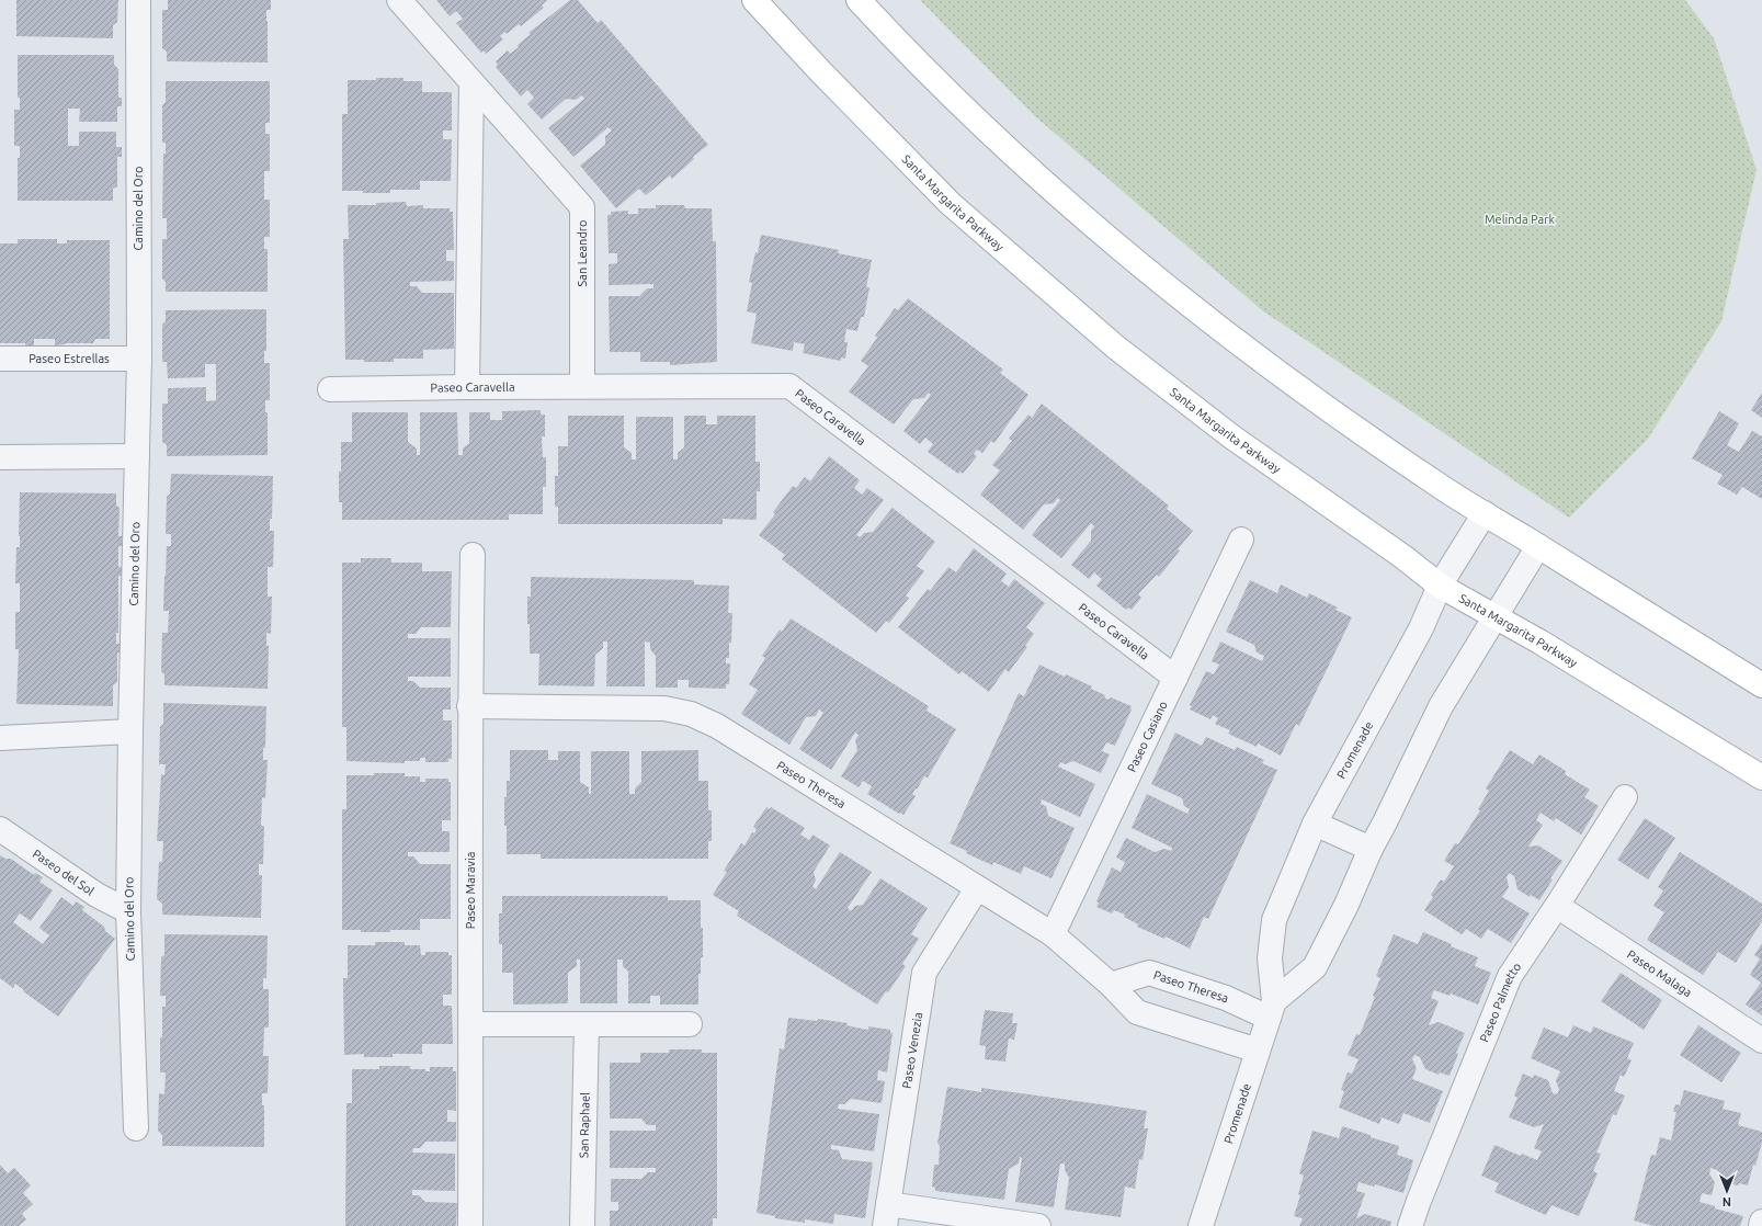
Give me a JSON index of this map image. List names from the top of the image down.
{
  "streets": {
    "main road": ["Santa Margarita Parkway"],
    "street": [
      "Camino del Oro",
      "San Leandro",
      "Paseo Estrellas",
      "Paseo Caravella",
      "Paseo Casiano",
      "Promenade",
      "Paseo Theresa",
      "Paseo del Sol",
      "Paseo Maravia",
      "Paseo Malaga",
      "Paseo Palmetto",
      "Paseo Venezia",
      "San Raphael"
    ]
  },
  "crossings": [
    ["Santa Margarita Parkway", "Promenade"],
    ["Camino del Oro", "Paseo Estrellas"],
    ["Camino del Oro", "Paseo del Sol"],
    ["San Leandro", "Paseo Caravella"],
    ["Paseo Caravella", "Paseo Casiano"],
    ["Paseo Casiano", "Paseo Theresa"],
    ["Promenade", "Paseo Theresa"],
    ["Paseo Theresa", "Paseo Maravia"],
    ["Paseo Theresa", "Paseo Venezia"],
    ["Paseo Malaga", "Paseo Palmetto"]
  ],
  "parks": ["Melinda Park"],
  "north": "bottom"
}
